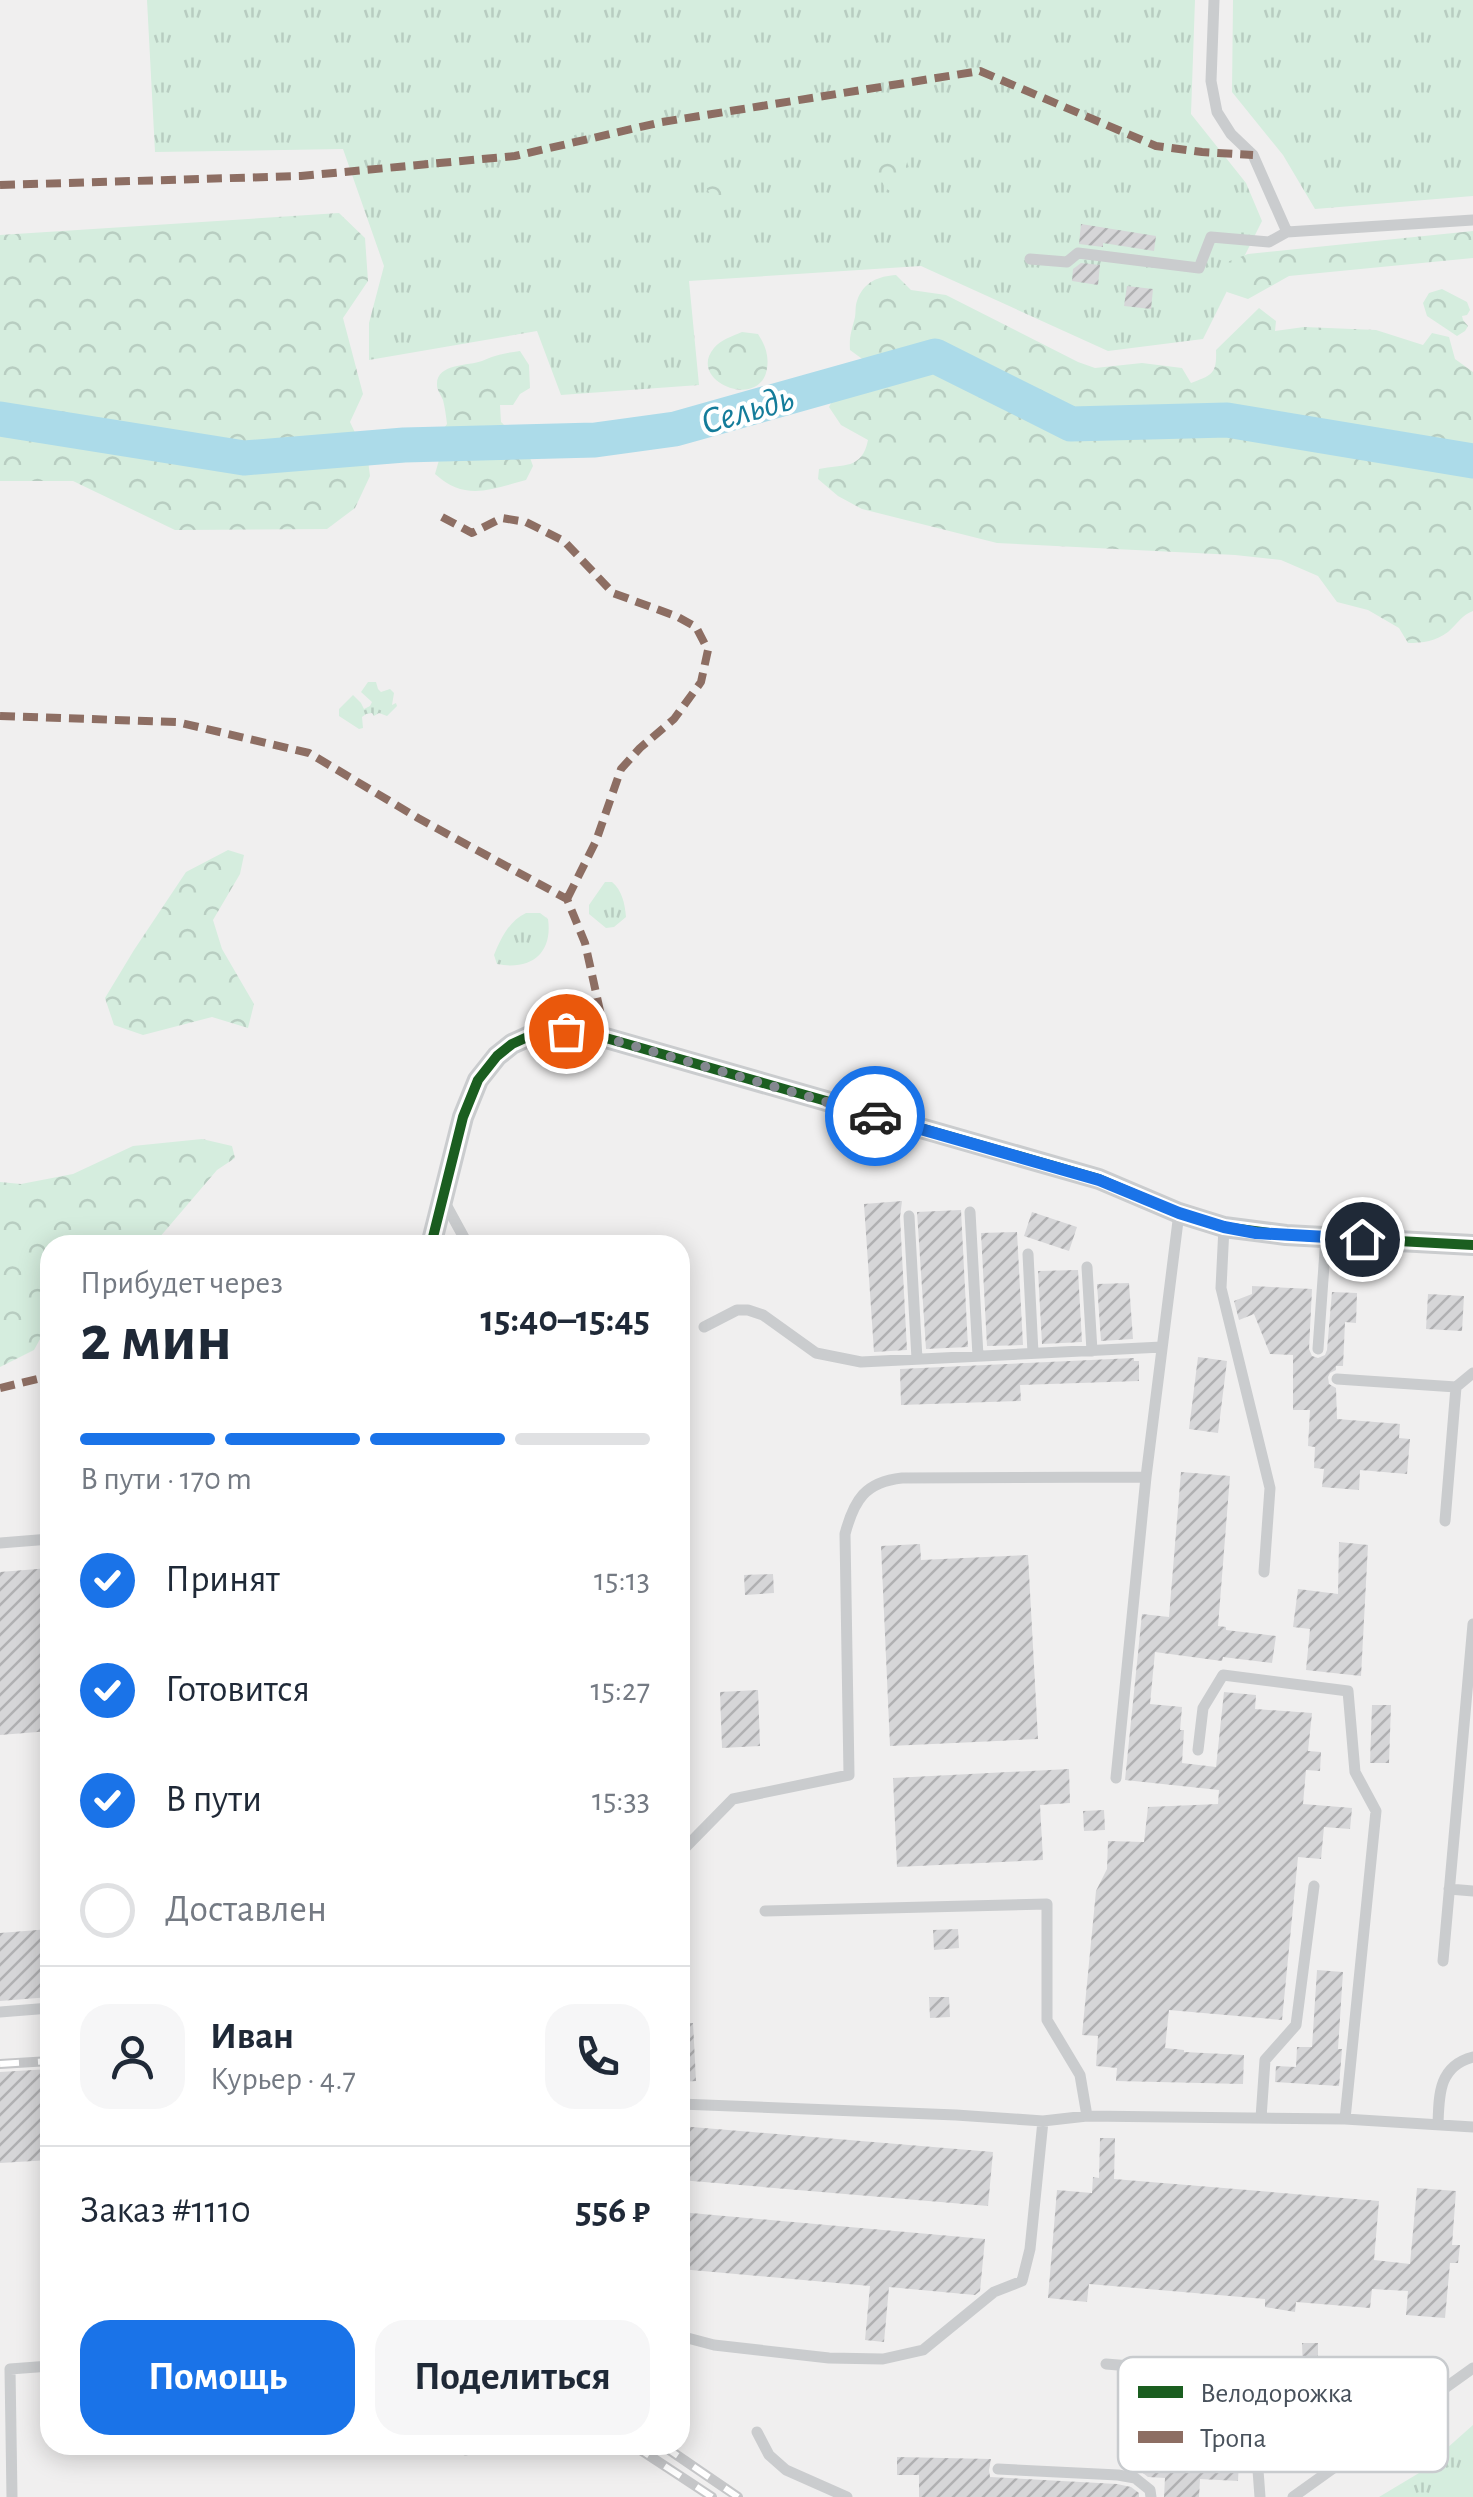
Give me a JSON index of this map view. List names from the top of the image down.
{
  "water": ["Сельдь"],
  "legend": ["Велодорожка", "Тропа"],
  "page": {
    "heading": ["2 мин", "Прибудет через", "15:40–15:45"],
    "panel": [
      "Иван",
      "Курьер · 4.7",
      "Заказ #1110",
      "556 ₽"
    ],
    "bar": "В пути · 170 m",
    "list": [
      ["Принят", "15:13"],
      ["Готовится", "15:27"],
      ["В пути", "15:33"],
      "Доставлен"
    ],
    "buttons": ["Помощь", "Поделиться"]
  }
}
